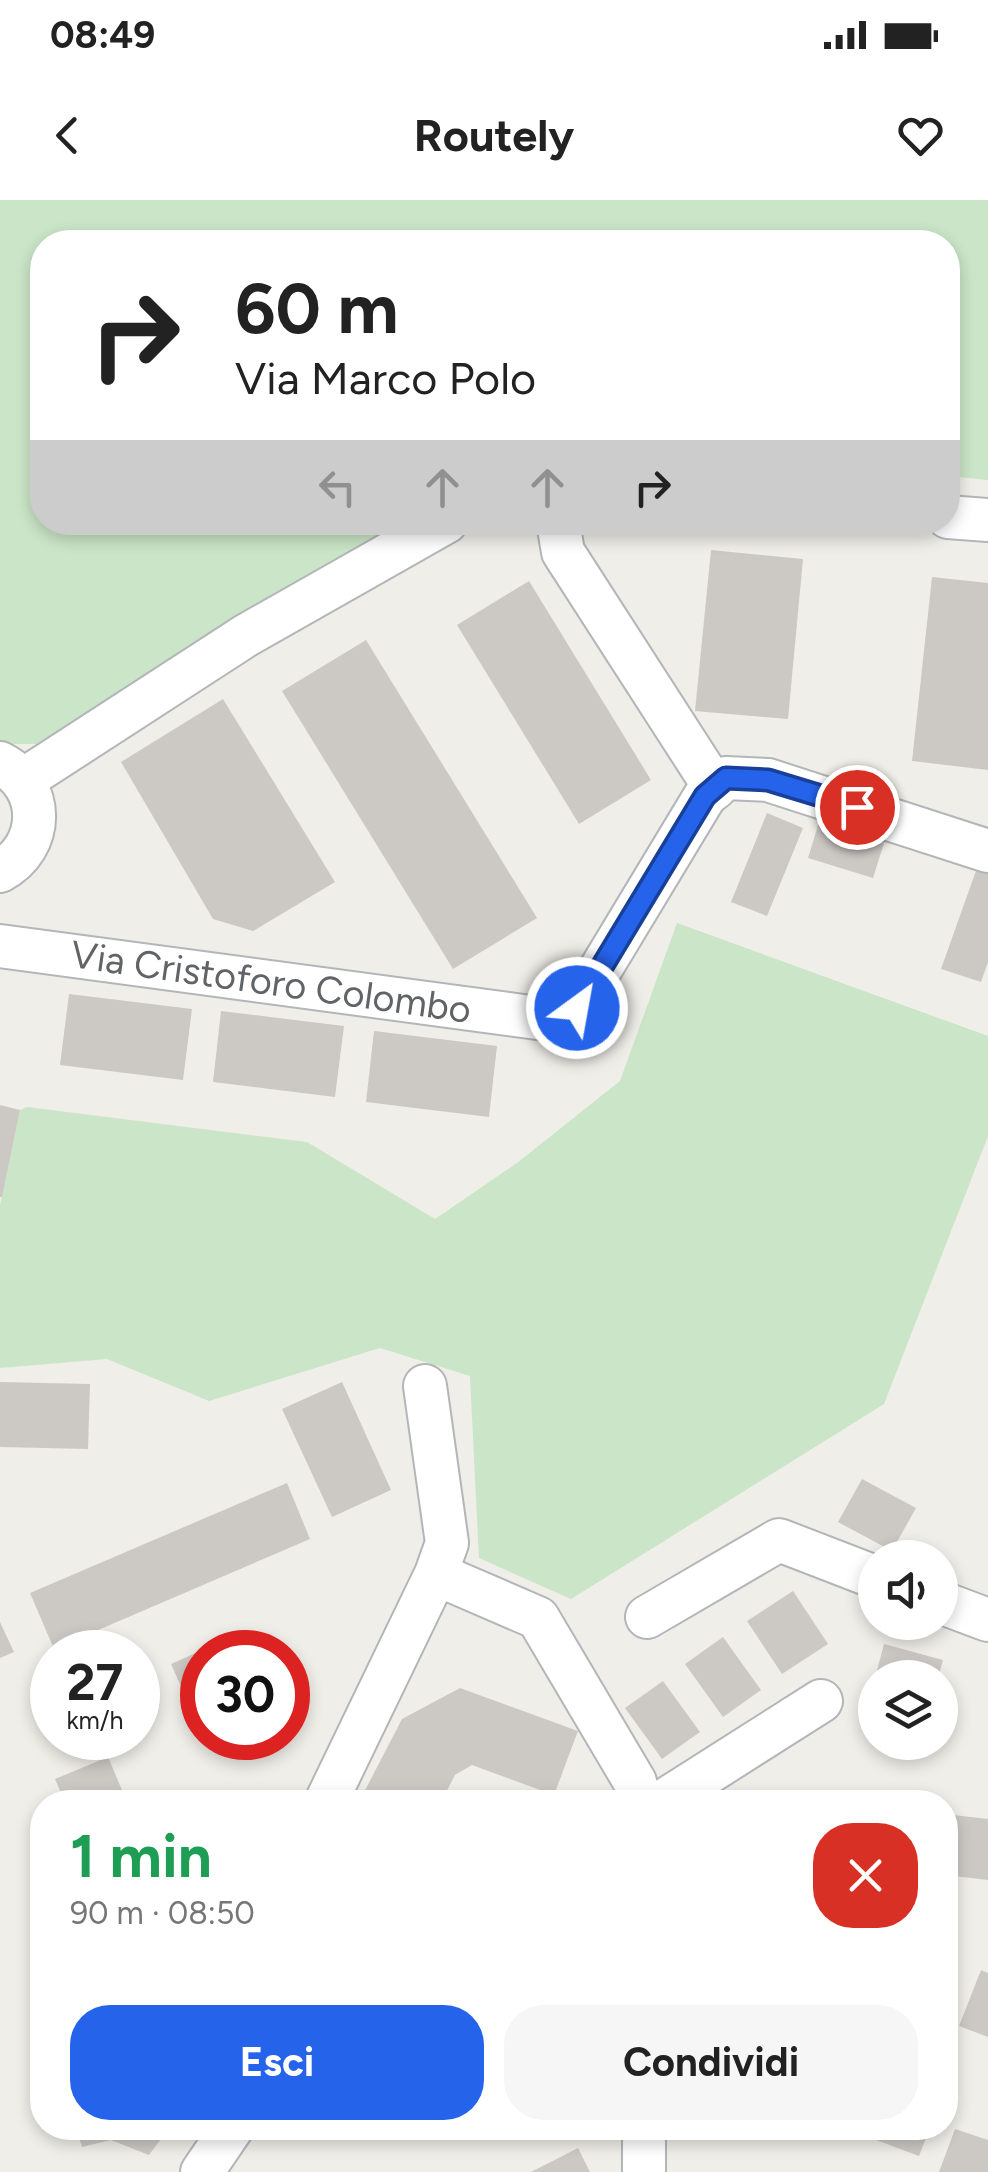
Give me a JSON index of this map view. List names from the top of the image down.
{
  "streets": {
    "street": ["Via Cristoforo Colombo"]
  },
  "page": {
    "status": "08:49",
    "header": "Routely",
    "turn": ["60 m", "Via Marco Polo"],
    "speed": "27 km/h",
    "limit": "30",
    "heading": ["1 min", "90 m · 08:50"],
    "buttons": ["Esci", "Condividi"]
  }
}
